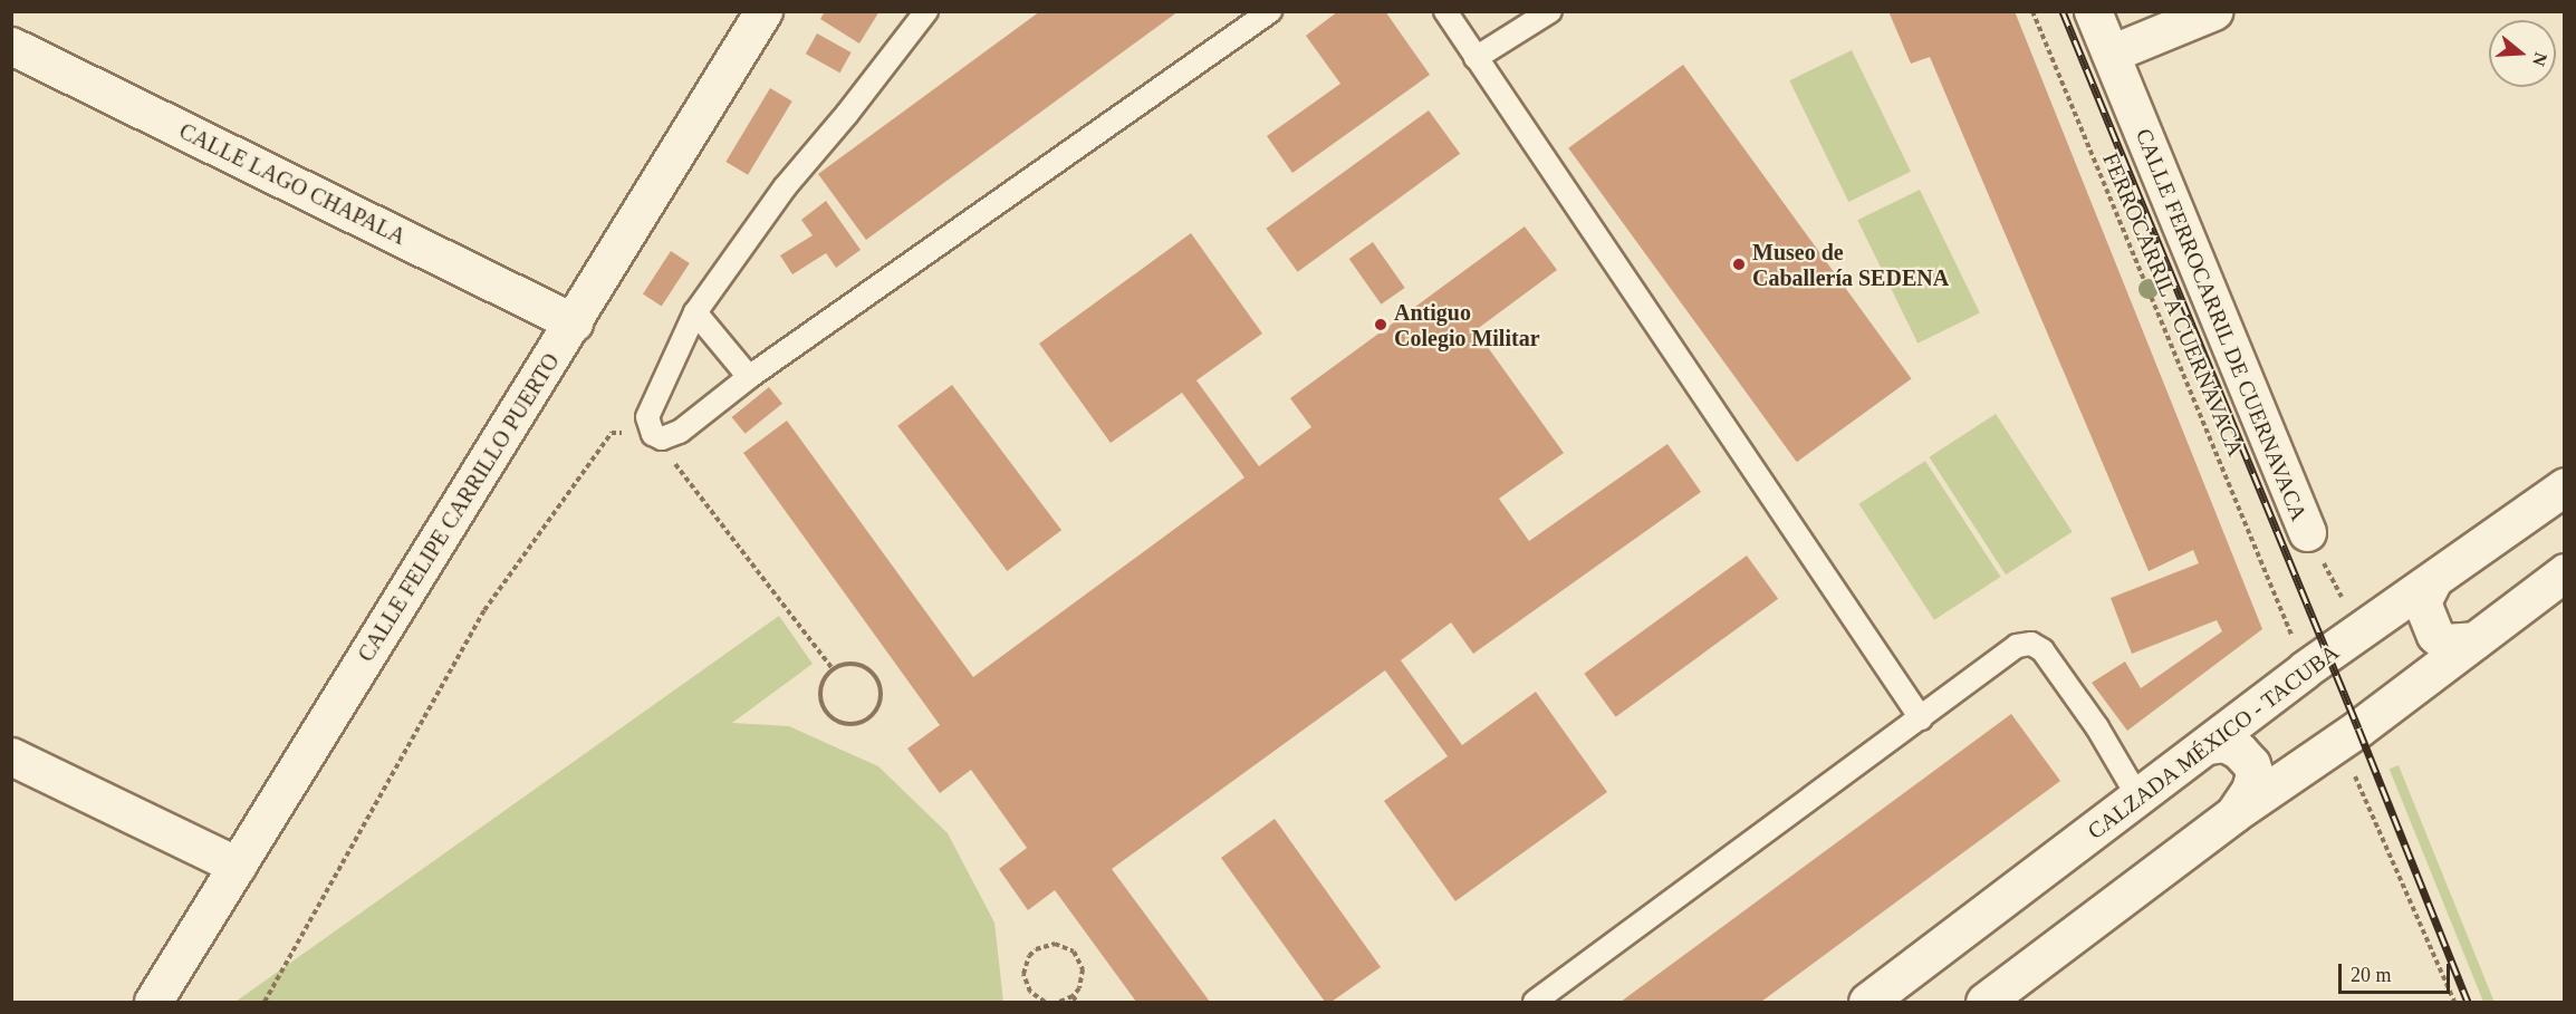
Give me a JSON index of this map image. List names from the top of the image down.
{
  "streets": {
    "street": [
      "CALLE LAGO CHAPALA",
      "CALLE FERROCARRIL DE CUERNAVACA",
      "CALLE FELIPE CARRILLO PUERTO",
      "CALZADA MÉXICO - TACUBA"
    ],
    "path": ["FERROCARRIL A CUERNAVACA"]
  },
  "crossings": [
    ["CALLE LAGO CHAPALA", "CALLE FELIPE CARRILLO PUERTO"],
    ["CALLE FERROCARRIL DE CUERNAVACA", "CALZADA MÉXICO - TACUBA"]
  ],
  "places": ["Museo de Caballería SEDENA", "Antiguo Colegio Militar"],
  "scale_bar": "20 m",
  "north": "right"
}
